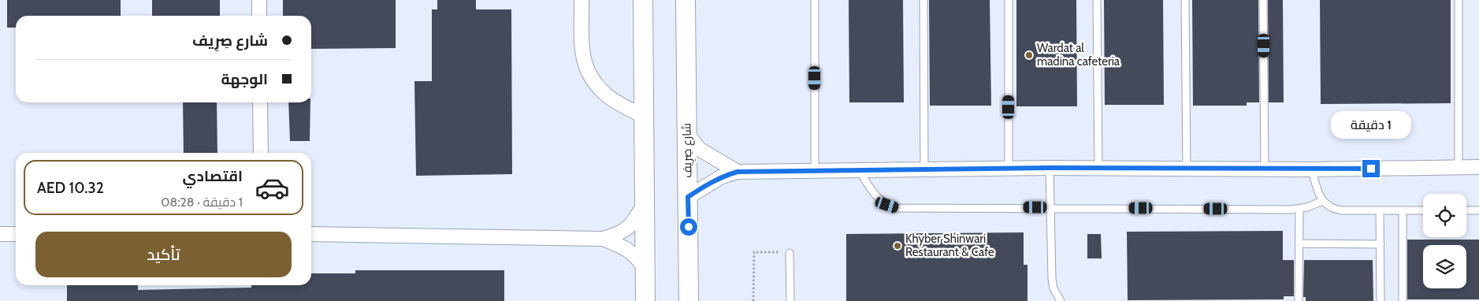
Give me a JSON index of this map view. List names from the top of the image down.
{
  "streets": {
    "main road": ["شارع صِرِيف"]
  },
  "places": ["Wardat al madina cafeteria", "Khyber Shinwari Restaurant & Cafe"],
  "page": {
    "banner": ["شارع صِرِيف", "الوجهة"],
    "bubble": "1 دقيقة",
    "list": [
      {
        "name": "اقتصادي",
        "note": "1 دقيقة · 08:28",
        "value": "AED 10.32"
      }
    ],
    "buttons": "تأكيد"
  }
}
